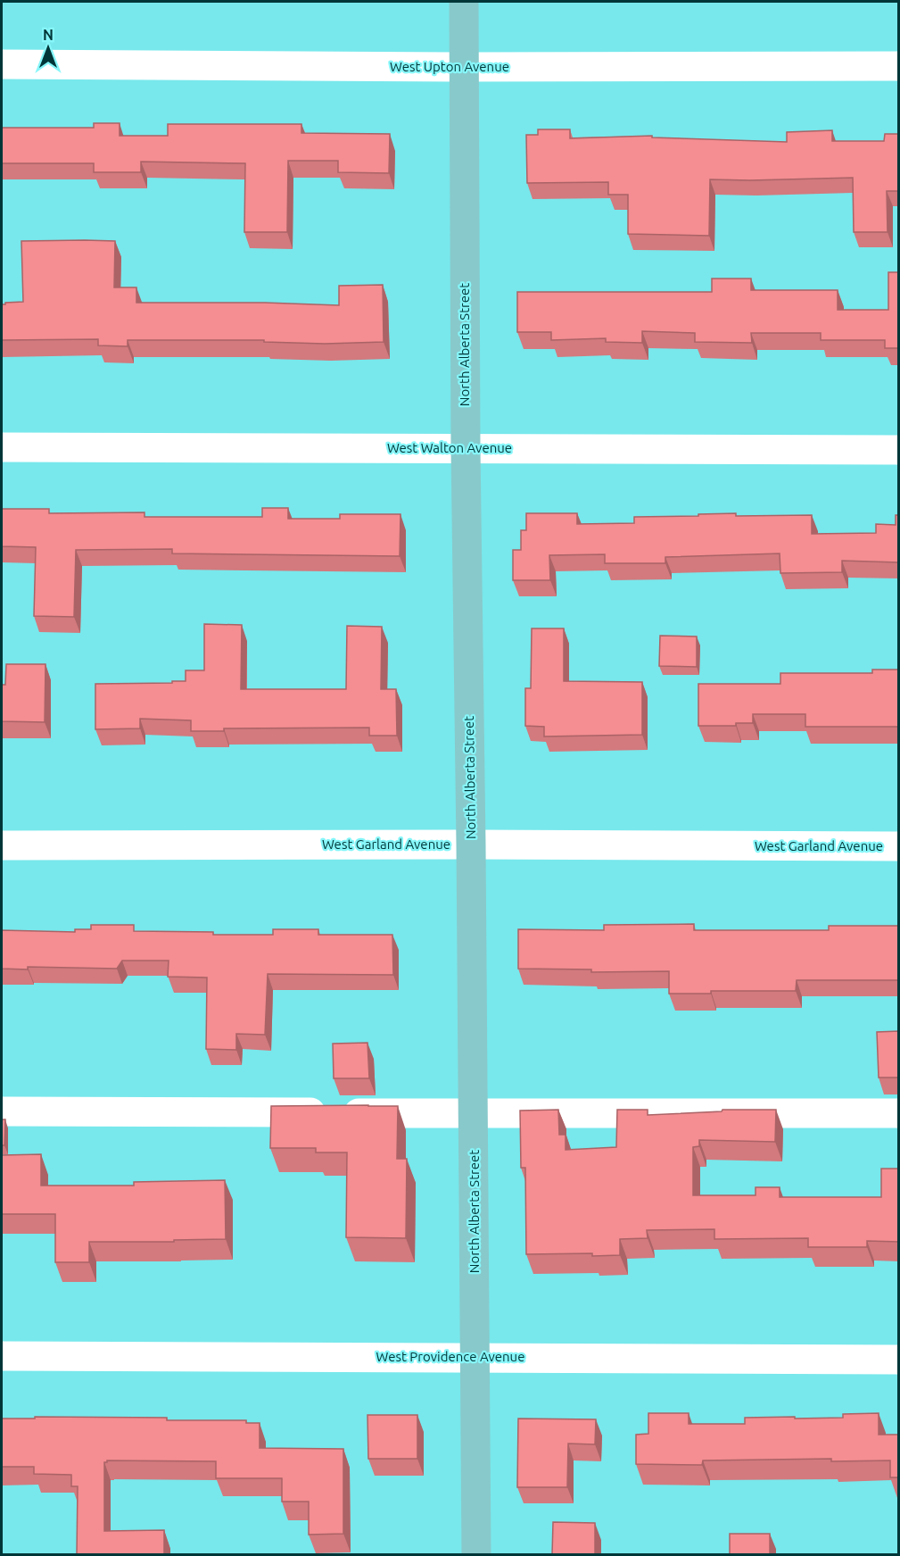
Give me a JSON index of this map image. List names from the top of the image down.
{
  "streets": {
    "main road": ["North Alberta Street"],
    "street": [
      "West Upton Avenue",
      "West Walton Avenue",
      "West Garland Avenue",
      "West Providence Avenue"
    ]
  },
  "crossings": [
    ["West Upton Avenue", "North Alberta Street"],
    ["North Alberta Street", "West Walton Avenue"],
    ["North Alberta Street", "West Garland Avenue"],
    ["North Alberta Street", "West Providence Avenue"]
  ],
  "north": "top"
}
